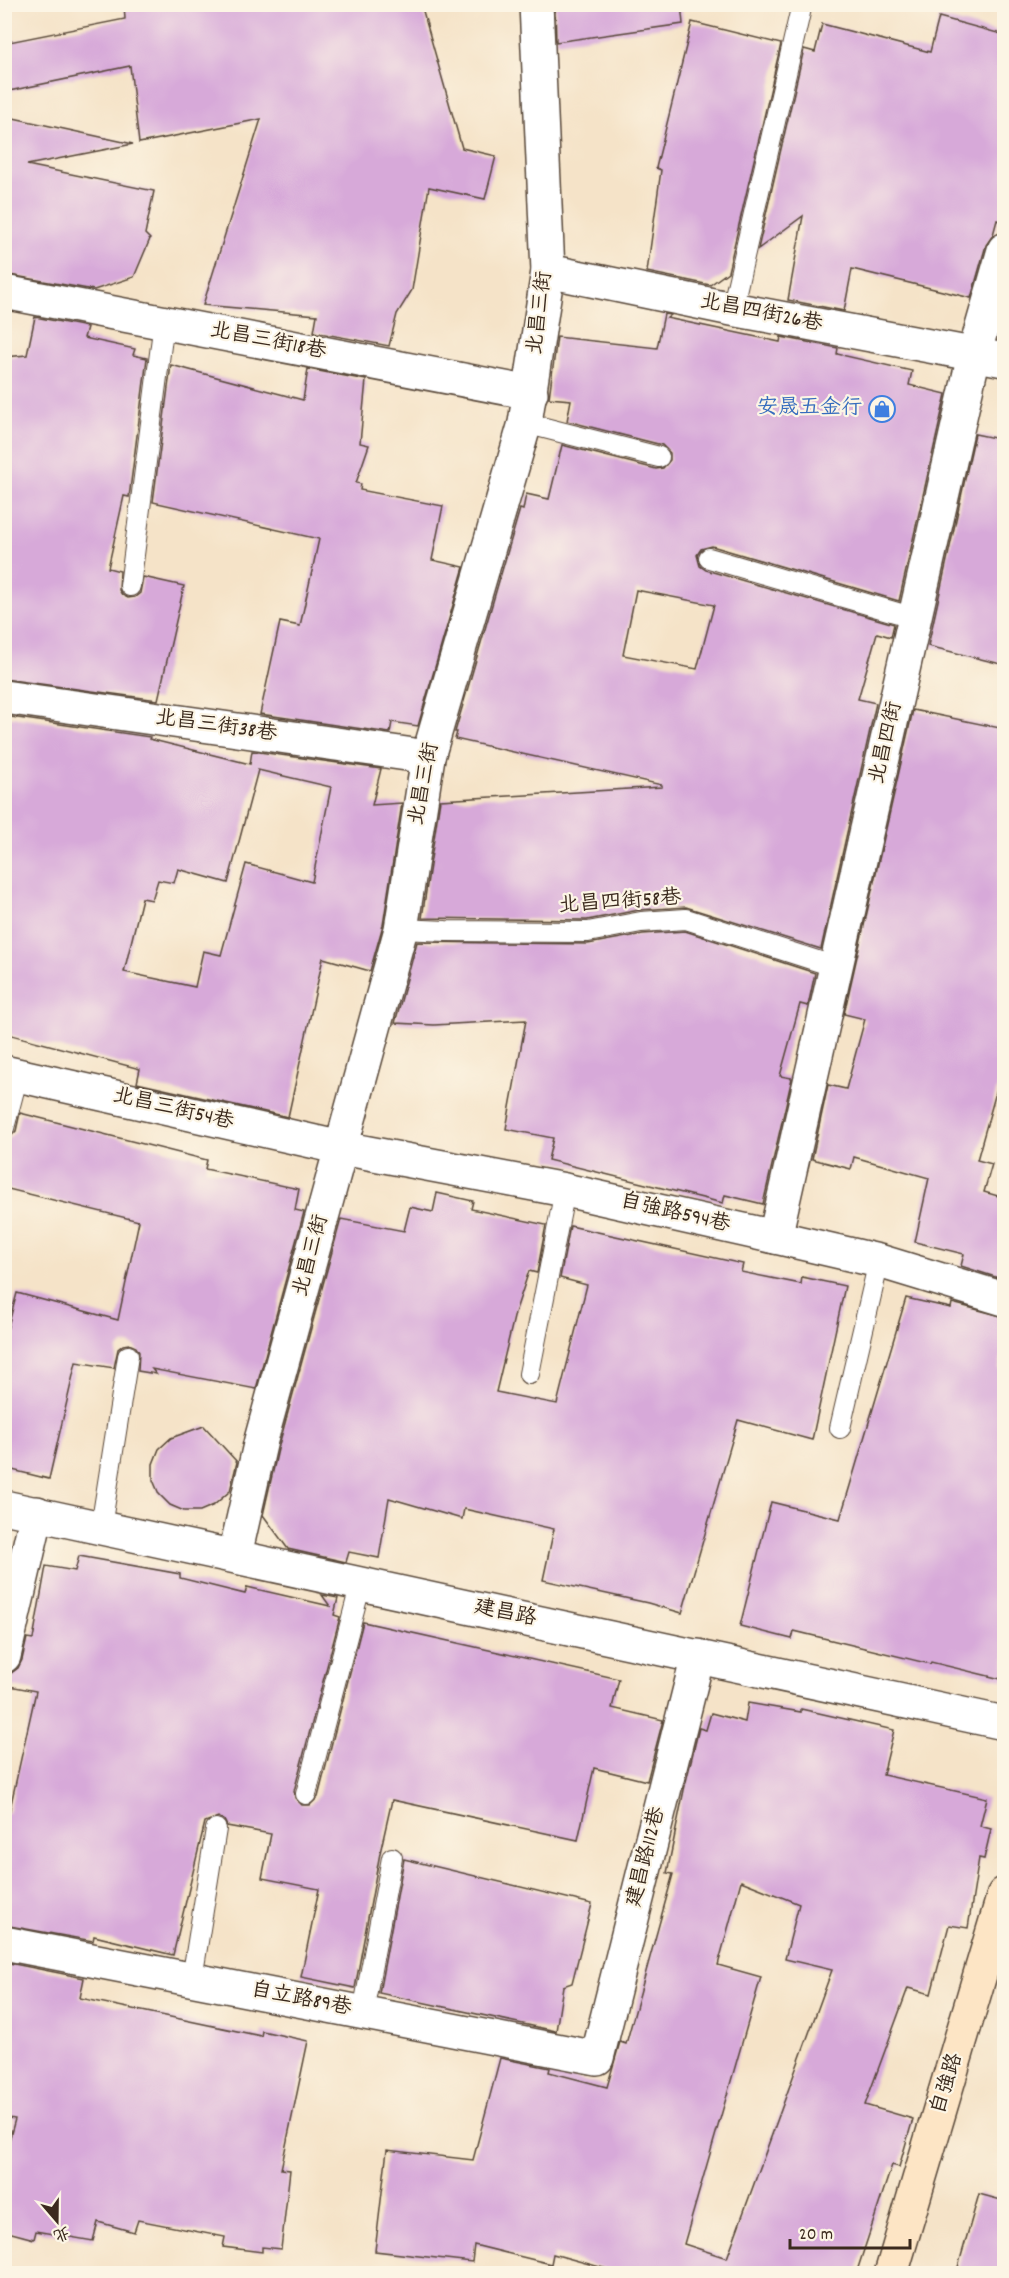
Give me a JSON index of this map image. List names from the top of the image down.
{
  "streets": {
    "street": [
      "北昌三街",
      "北昌四街26巷",
      "北昌三街18巷",
      "北昌三街38巷",
      "北昌四街",
      "北昌三街54巷",
      "自強路594巷",
      "建昌路",
      "建昌路112巷",
      "自立路89巷",
      "自強路"
    ],
    "lane": ["北昌四街58巷"]
  },
  "crossings": [
    ["北昌三街", "北昌四街26巷"],
    ["北昌三街", "北昌三街18巷"],
    ["北昌三街", "北昌三街38巷"],
    ["北昌三街", "北昌四街58巷"],
    ["北昌三街", "北昌三街54巷"],
    ["北昌三街", "自強路594巷"],
    ["北昌三街", "建昌路"],
    ["北昌四街26巷", "北昌四街"],
    ["北昌四街", "北昌四街58巷"],
    ["北昌四街", "自強路594巷"],
    ["北昌三街54巷", "自強路594巷"],
    ["建昌路", "建昌路112巷"],
    ["建昌路112巷", "自立路89巷"]
  ],
  "places": {
    "shop": ["安晟五金行"]
  },
  "scale_bar": "20 m",
  "north": "bottom"
}
